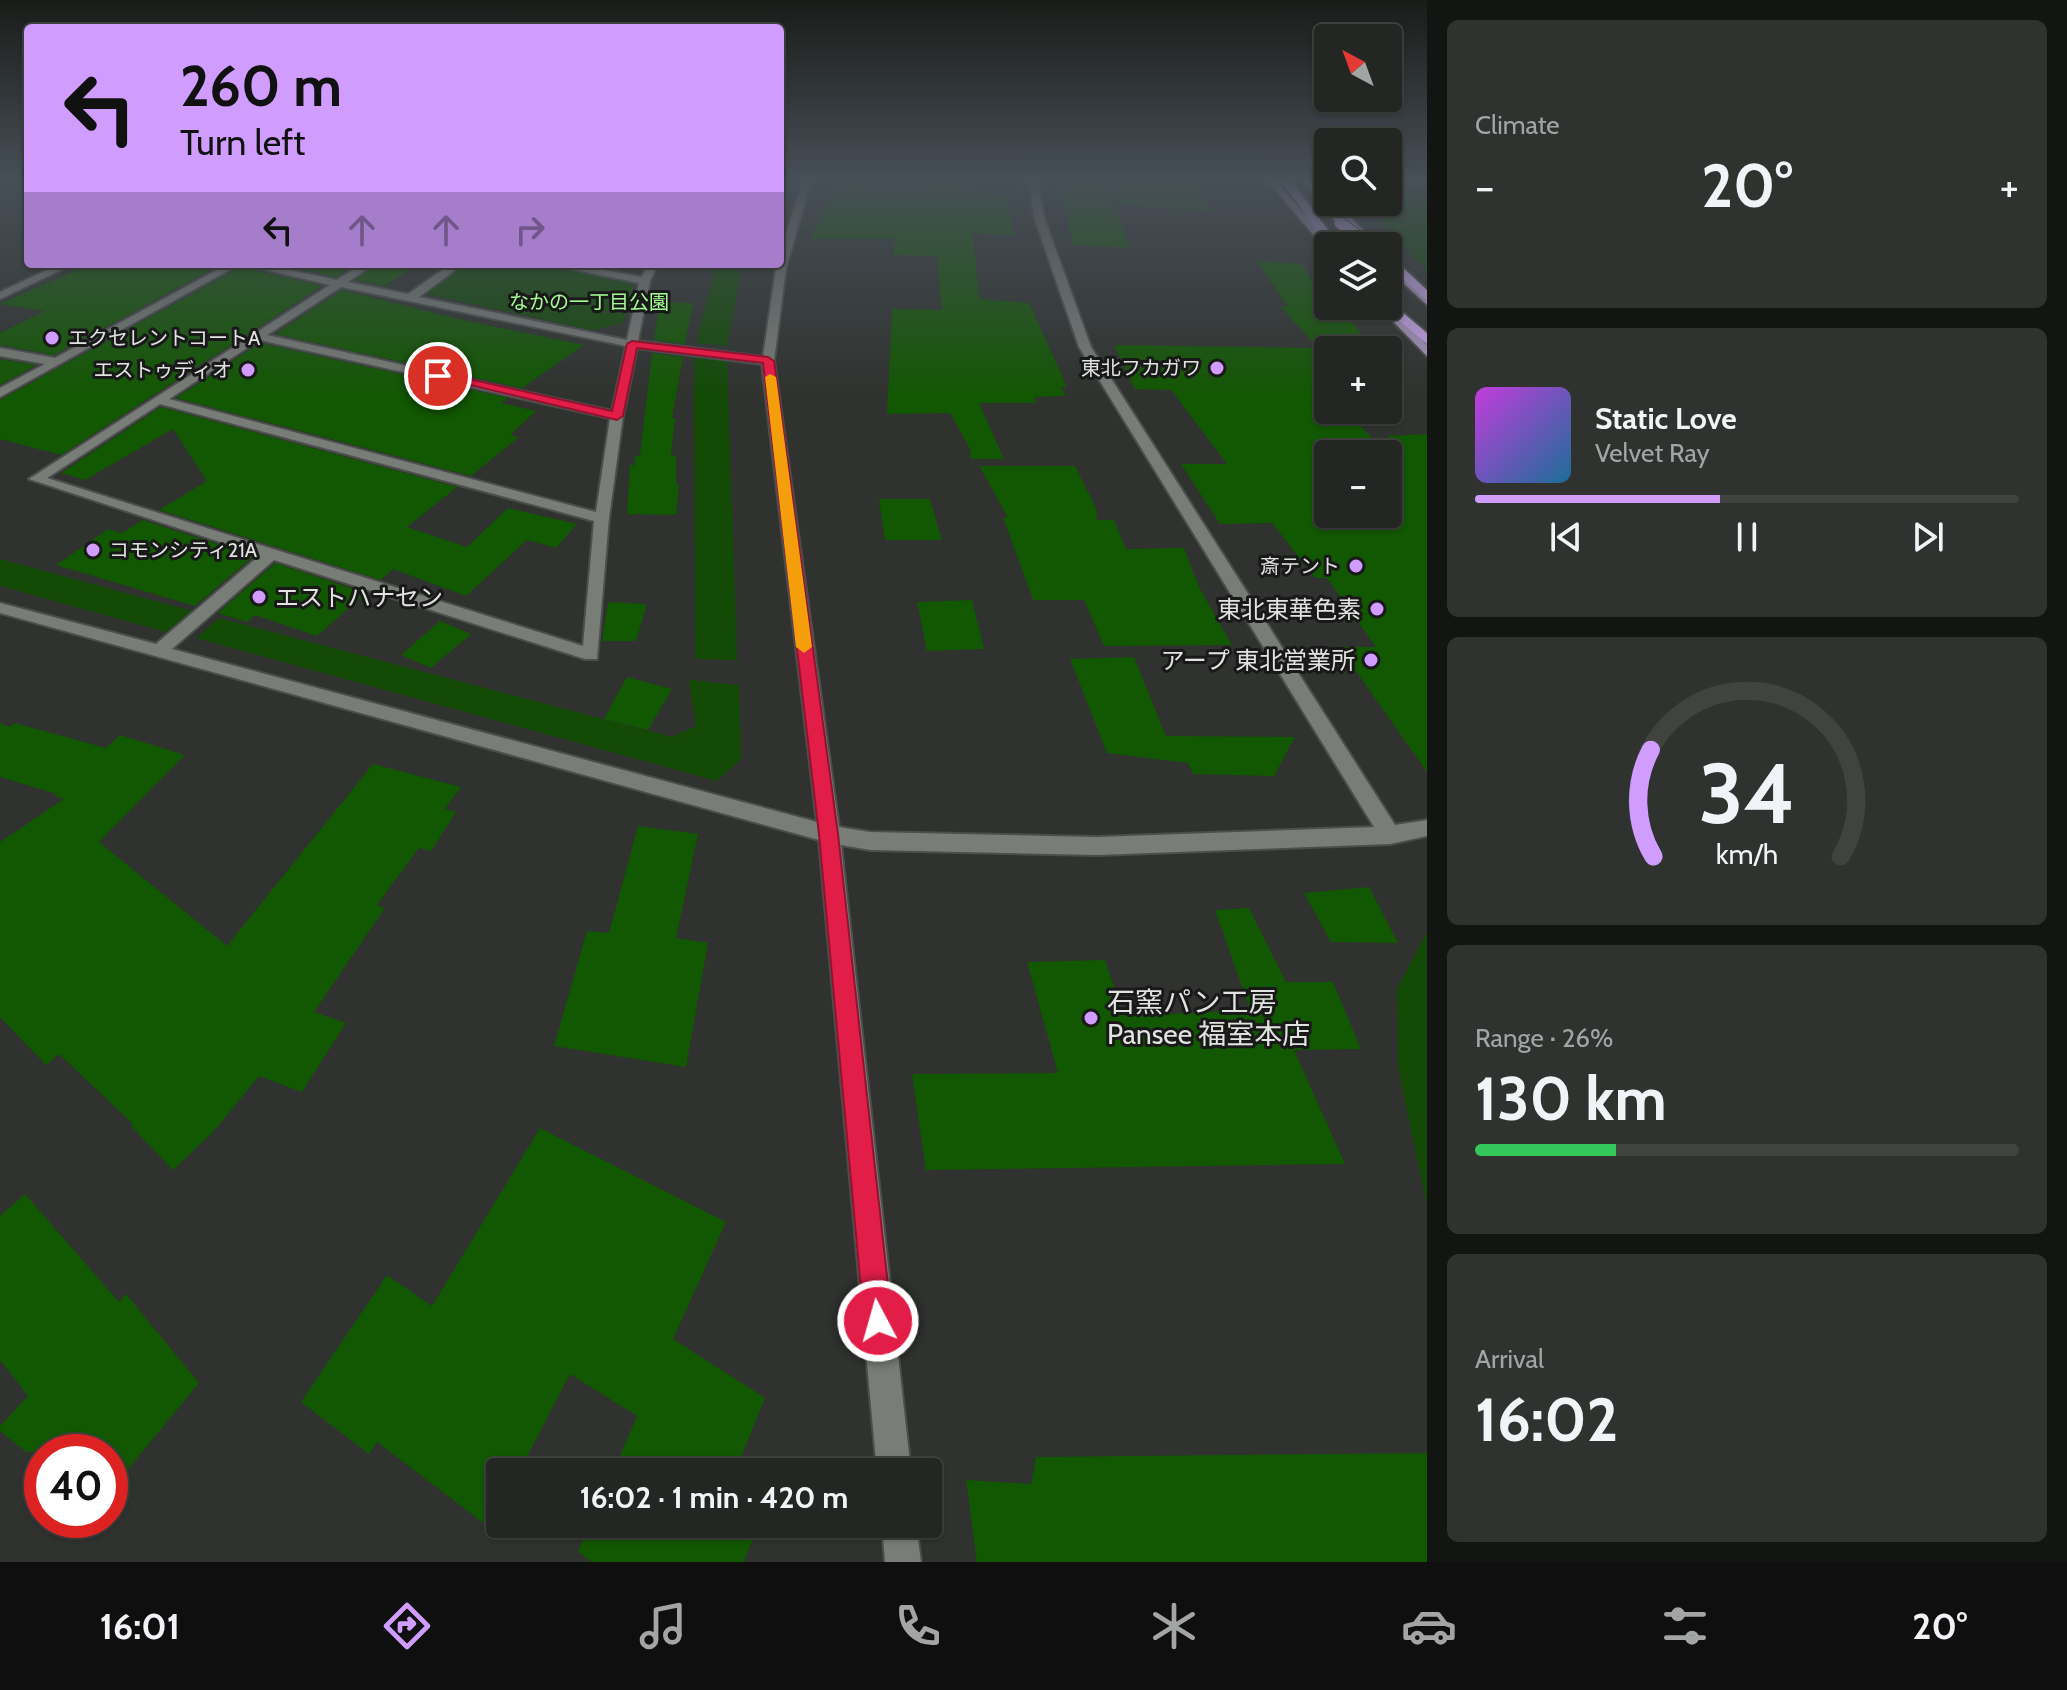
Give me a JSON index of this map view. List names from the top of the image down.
{
  "parks": ["なかの一丁目公園"],
  "places": [
    "エクセレントコートA",
    "東北フカガワ",
    "エストゥディオ",
    "コモンシティ21A",
    "斎テント",
    "エストハナセン",
    "東北東華色素",
    "アープ 東北営業所",
    "石窯パン工房 Pansee 福室本店"
  ],
  "north": "top left",
  "page": {
    "tile": [
      "Climate",
      ["Range · 26%", "130 km"],
      ["Arrival", "16:02"]
    ],
    "map_buttons": ["+", "−"],
    "turn": ["260 m", "Turn left"],
    "heat": ["−", "20°", "+"],
    "song": ["Static Love", "Velvet Ray"],
    "limit": "40",
    "trip": "16:02 · 1 min · 420 m",
    "tabs": ["16:01", "20°"],
    "gauge": ["34", "km/h"]
  }
}
